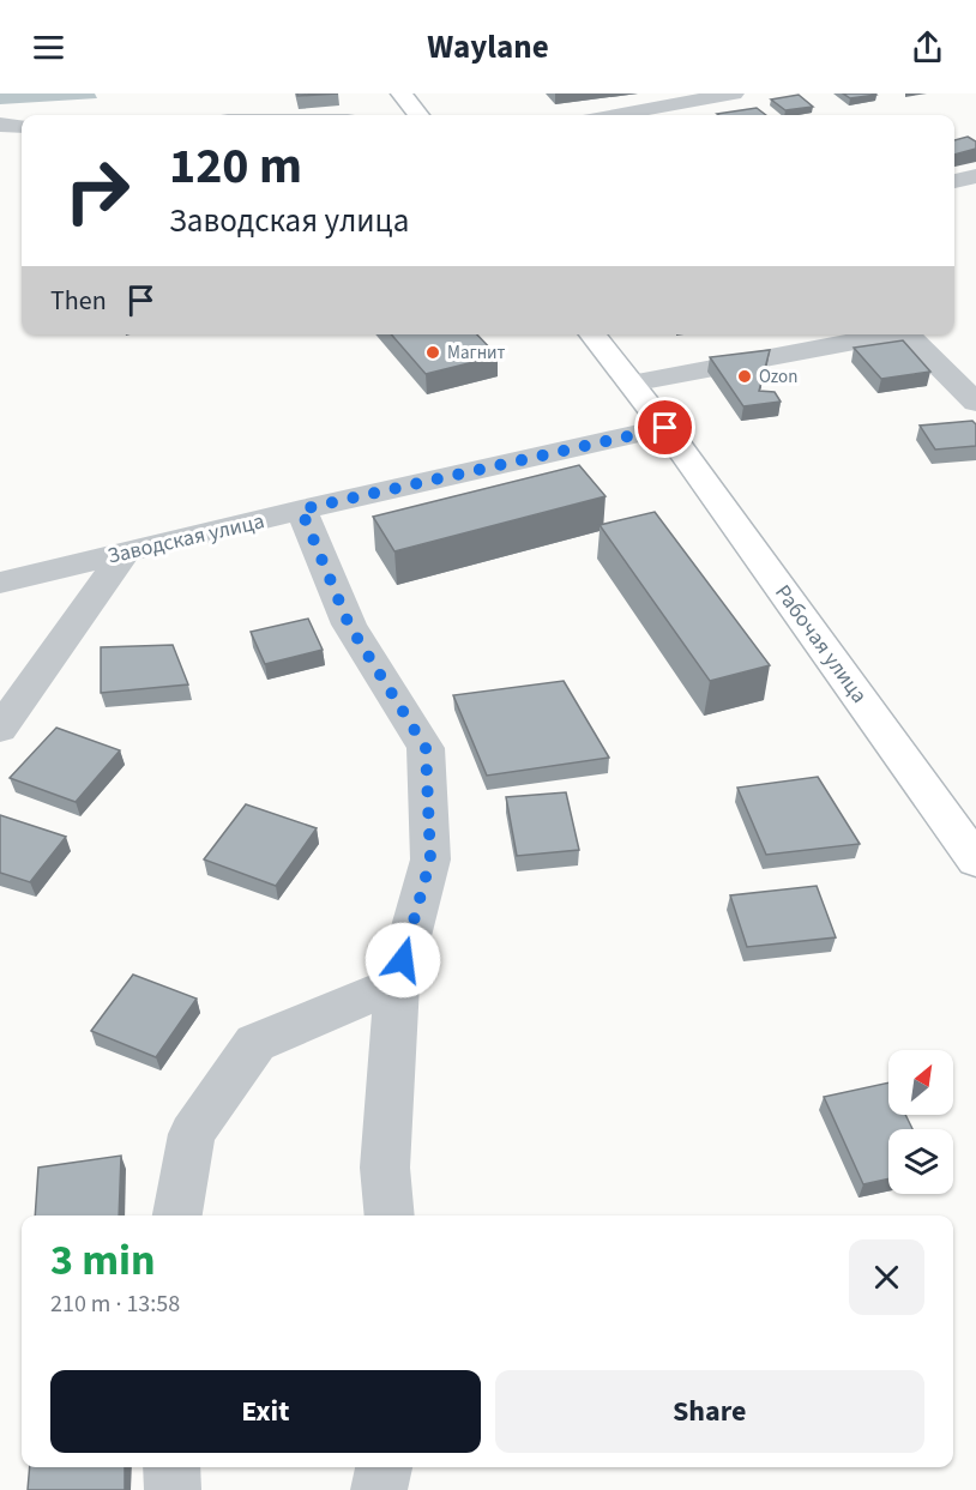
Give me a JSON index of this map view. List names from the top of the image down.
{
  "streets": {
    "main road": ["Рабочая улица"],
    "street": ["Заводская улица"]
  },
  "crossings": [
    ["Заводская улица", "Рабочая улица"]
  ],
  "places": ["Магнит", "Ozon"],
  "north": "top right",
  "page": {
    "header": "Waylane",
    "turn": ["120 m", "Заводская улица"],
    "then": "Then",
    "heading": ["3 min", "210 m · 13:58"],
    "buttons": ["Exit", "Share"]
  }
}
